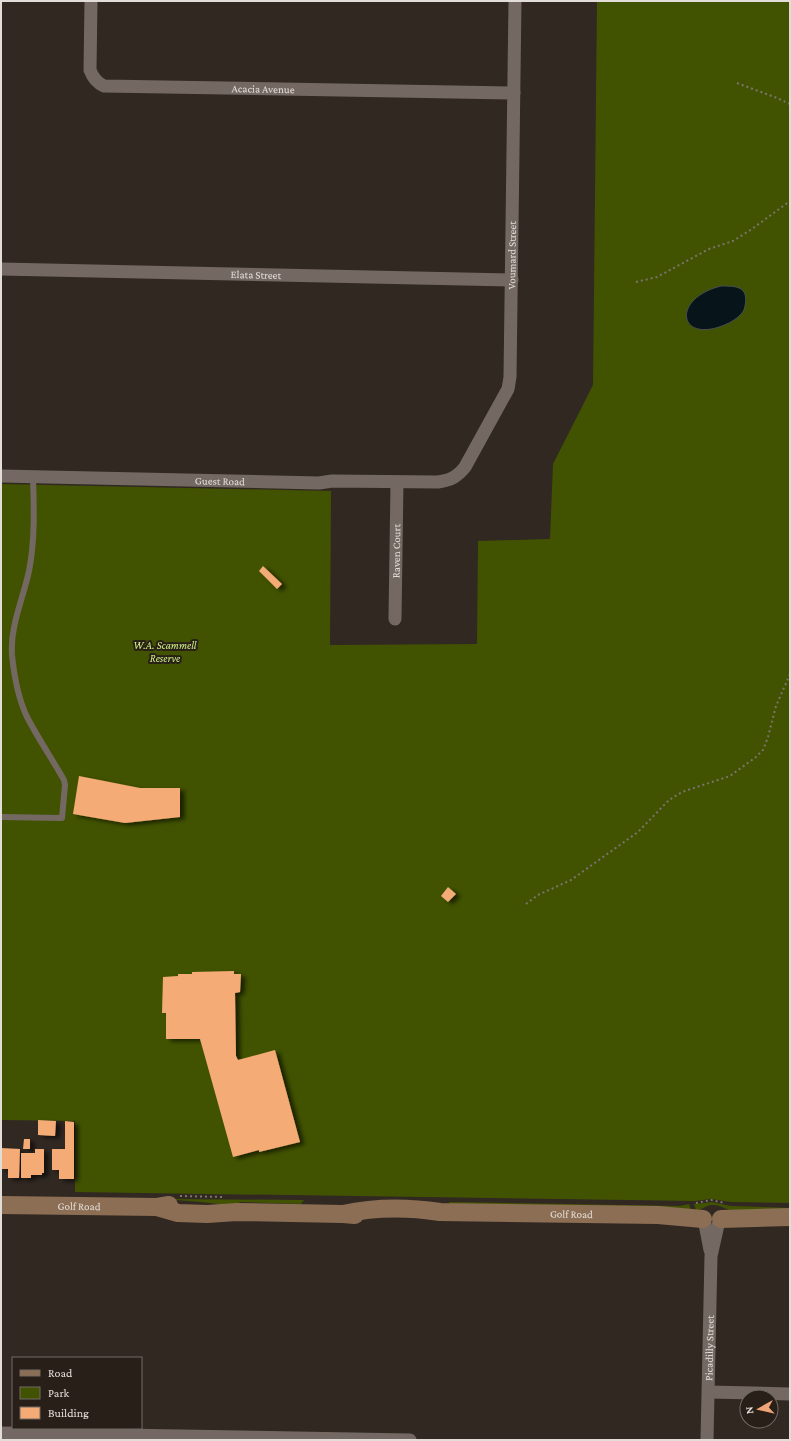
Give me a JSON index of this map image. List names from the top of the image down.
{
  "streets": {
    "street": [
      "Acacia Avenue",
      "Voumard Street",
      "Elata Street",
      "Guest Road",
      "Raven Court",
      "Golf Road",
      "Picadilly Street"
    ]
  },
  "crossings": [
    ["Acacia Avenue", "Voumard Street"],
    ["Voumard Street", "Elata Street"],
    ["Voumard Street", "Guest Road"],
    ["Guest Road", "Raven Court"],
    ["Golf Road", "Picadilly Street"]
  ],
  "parks": ["W.A. Scammell Reserve"],
  "legend": ["Road", "Park", "Building"],
  "north": "left"
}
